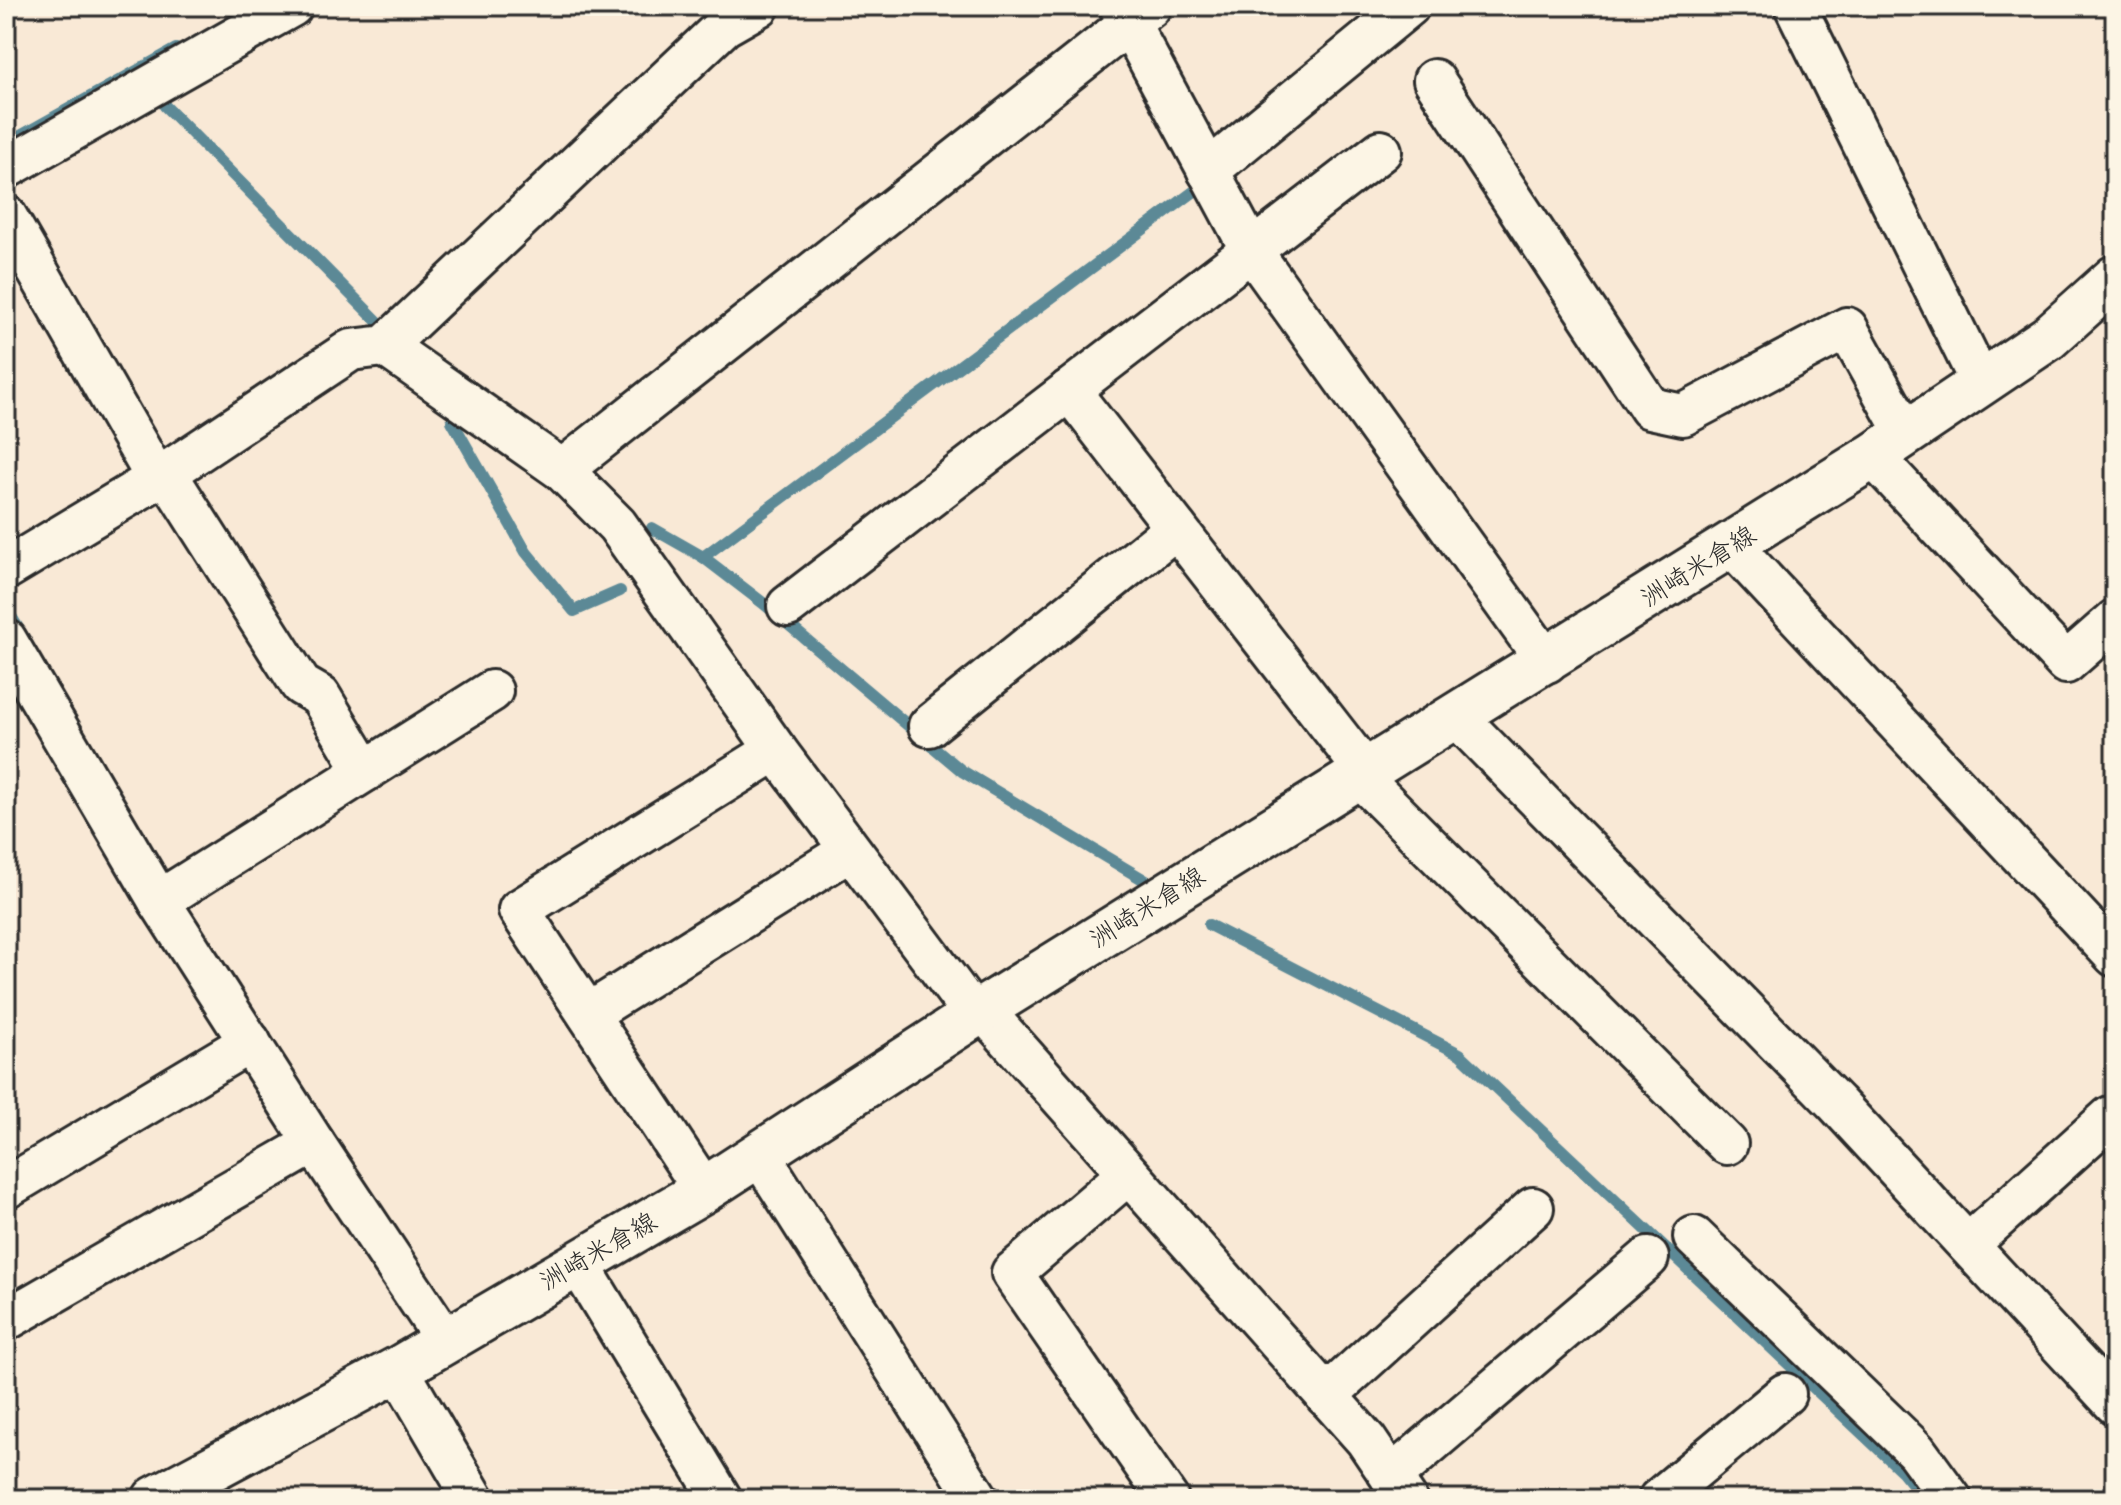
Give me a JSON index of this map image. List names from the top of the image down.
{
  "streets": {
    "main road": ["洲崎米倉線"]
  }
}
